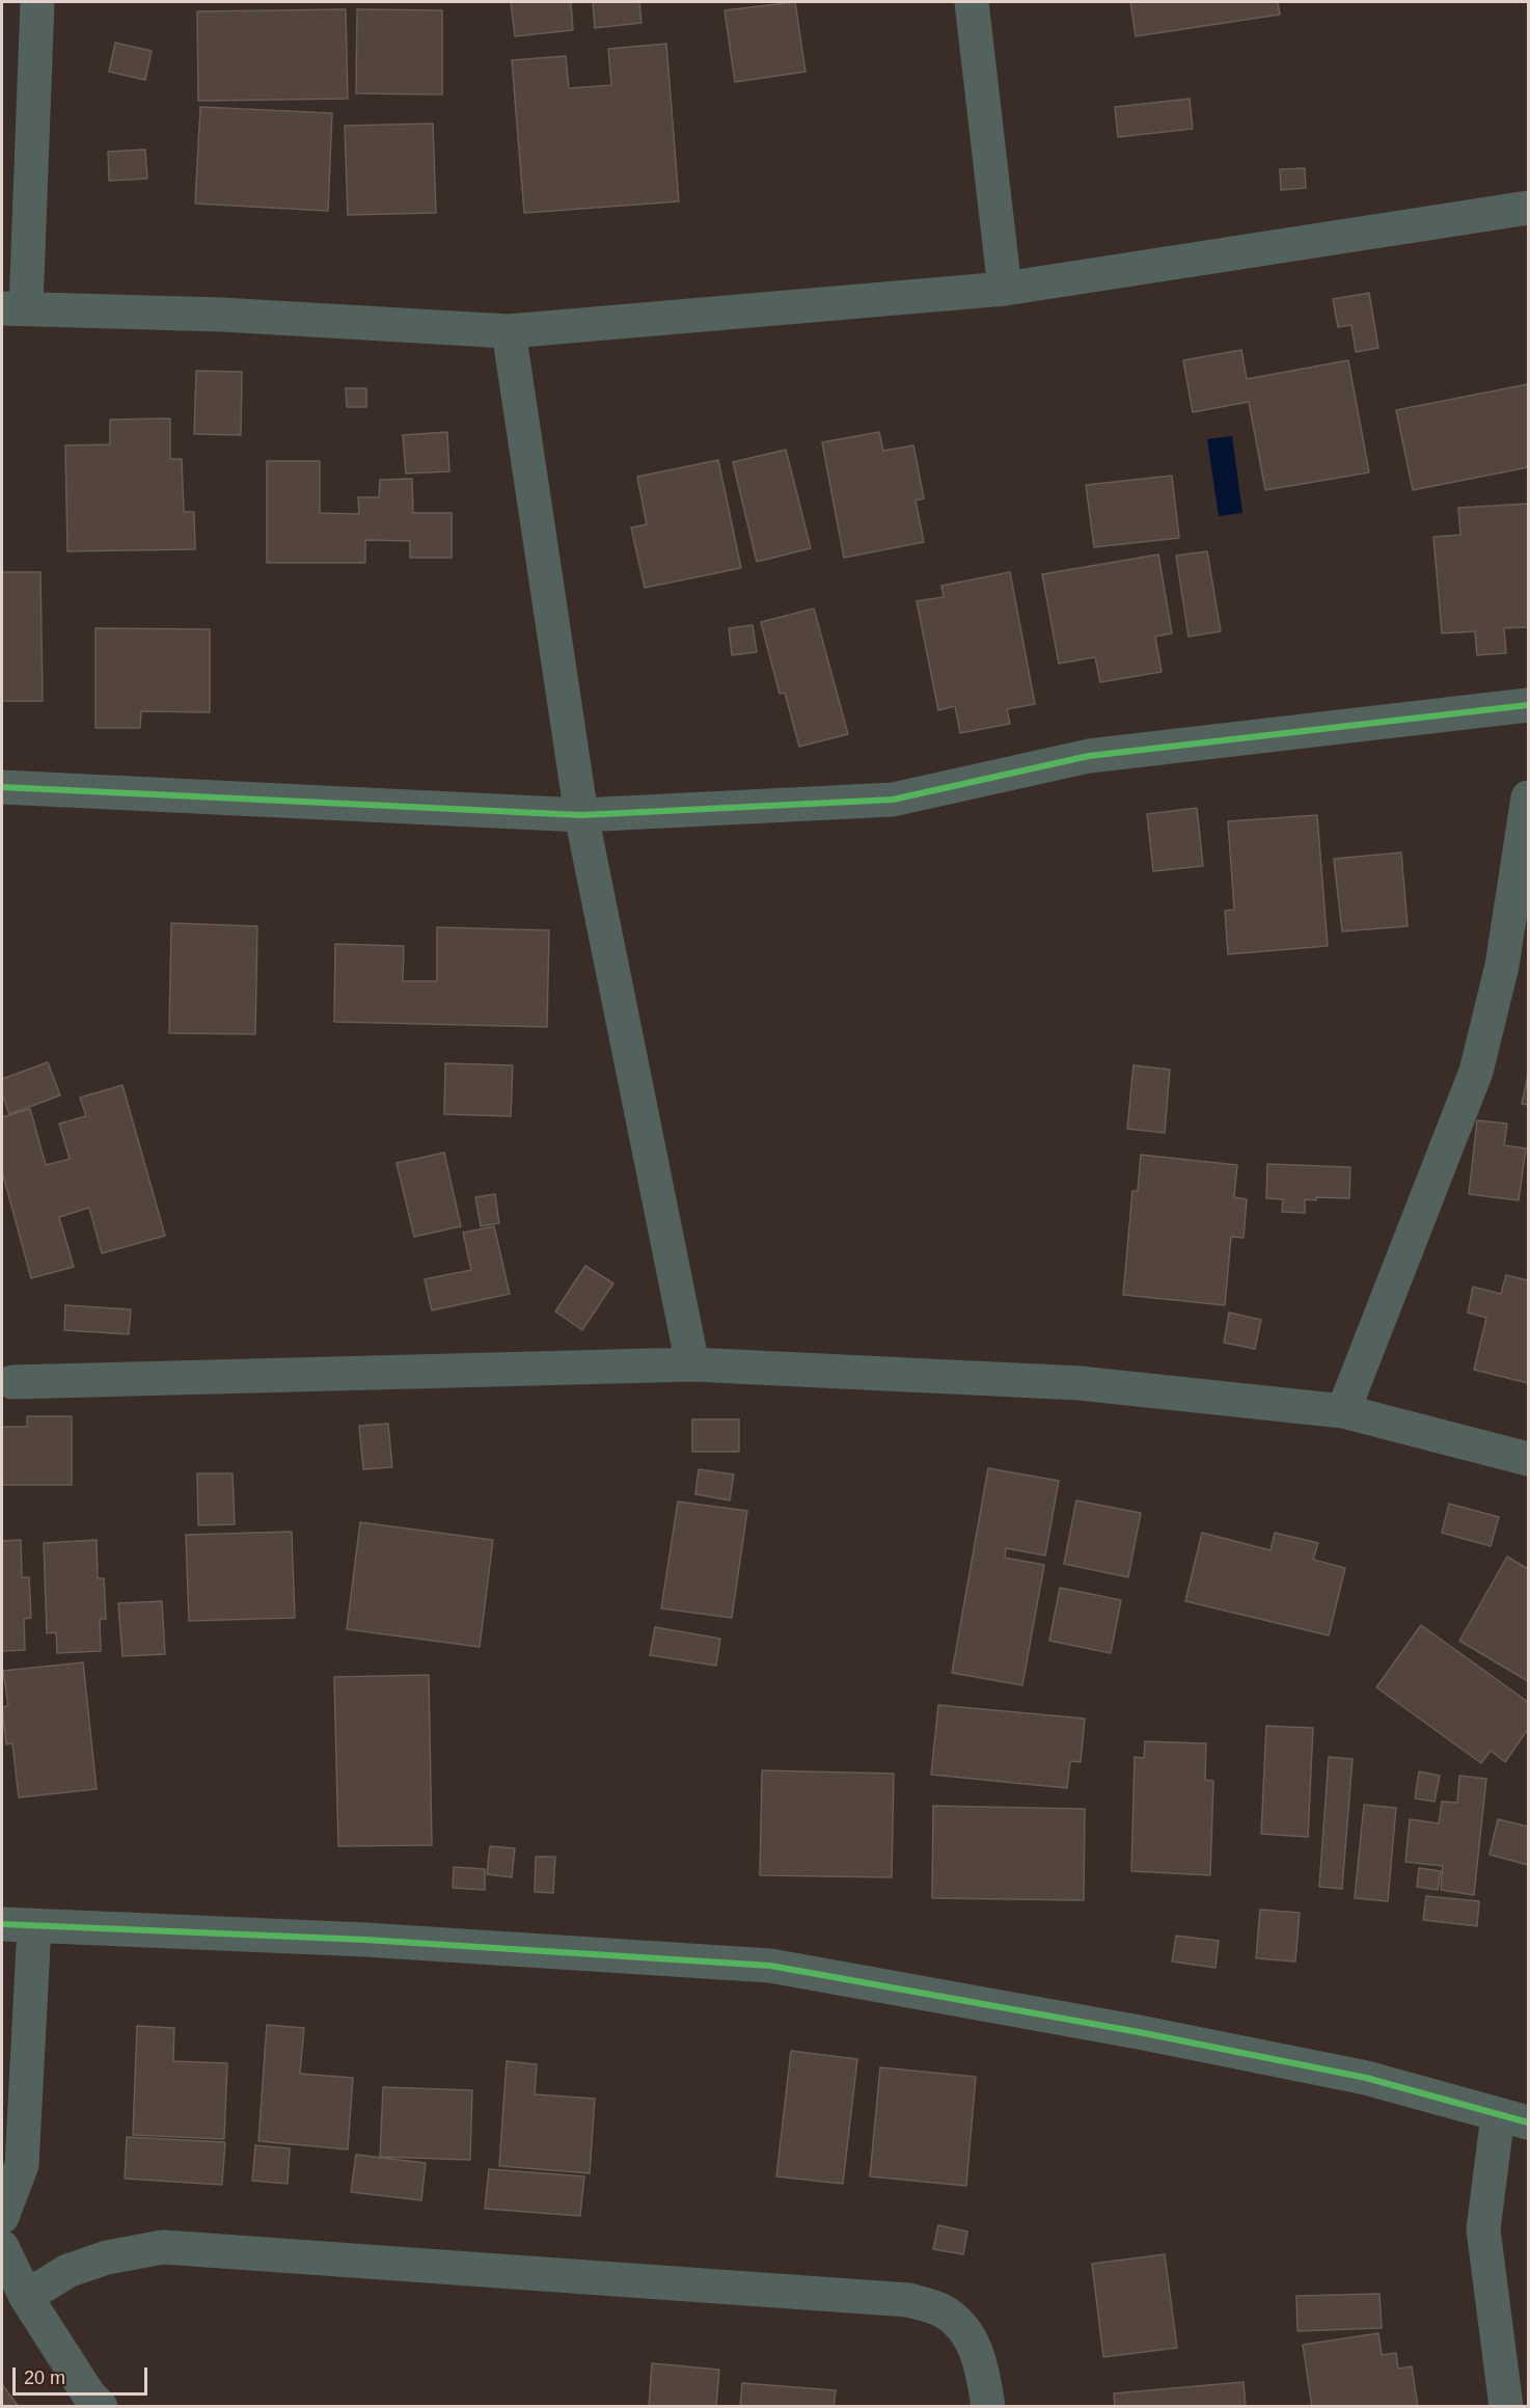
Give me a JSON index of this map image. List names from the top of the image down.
{
  "scale_bar": "20 m"
}
